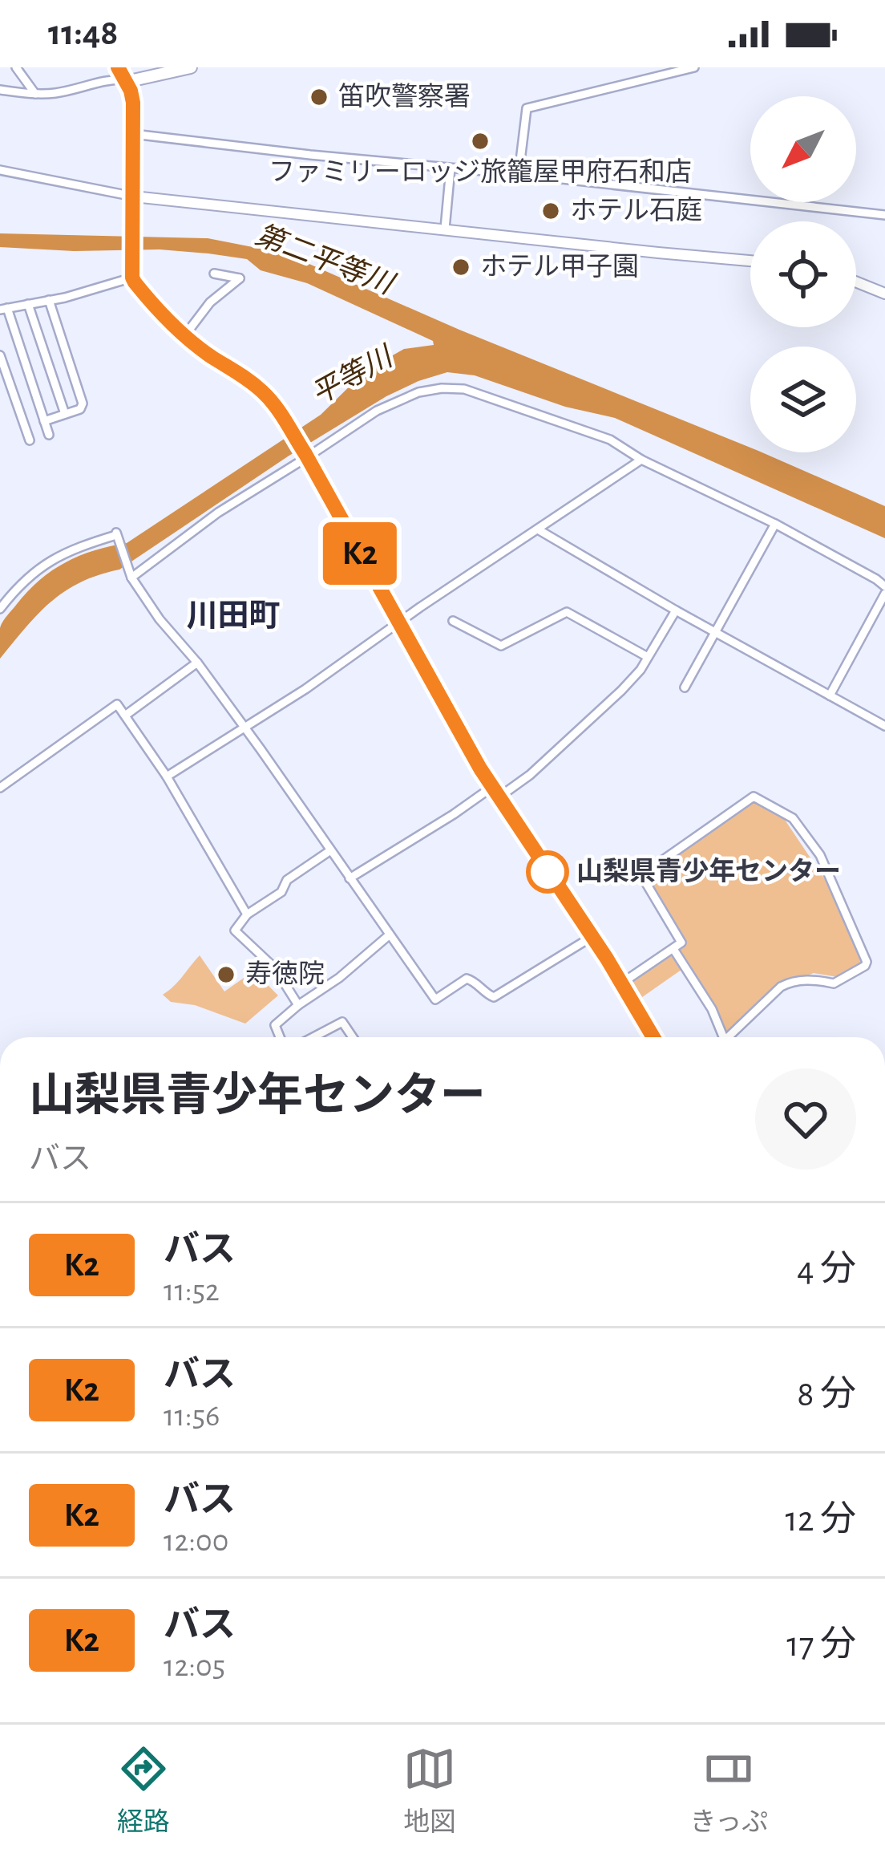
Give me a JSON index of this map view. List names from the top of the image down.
{
  "districts": ["川田町"],
  "water": ["第二平等川", "平等川"],
  "places": [
    "笛吹警察署",
    "ファミリーロッジ旅籠屋甲府石和店",
    "ホテル石庭",
    "ホテル甲子園",
    "山梨県青少年センター",
    "寿徳院"
  ],
  "lines": ["bus line K2"],
  "north": "bottom left",
  "page": {
    "status": "11:48",
    "on_map": "K2",
    "heading": ["山梨県青少年センター", "バス"],
    "list": [
      {
        "mark": "K2",
        "name": "バス",
        "note": "11:52",
        "value": "4 分"
      },
      {
        "mark": "K2",
        "name": "バス",
        "note": "11:56",
        "value": "8 分"
      },
      {
        "mark": "K2",
        "name": "バス",
        "note": "12:00",
        "value": "12 分"
      },
      {
        "mark": "K2",
        "name": "バス",
        "note": "12:05",
        "value": "17 分"
      }
    ],
    "tabs": ["経路", "地図", "きっぷ"]
  }
}
